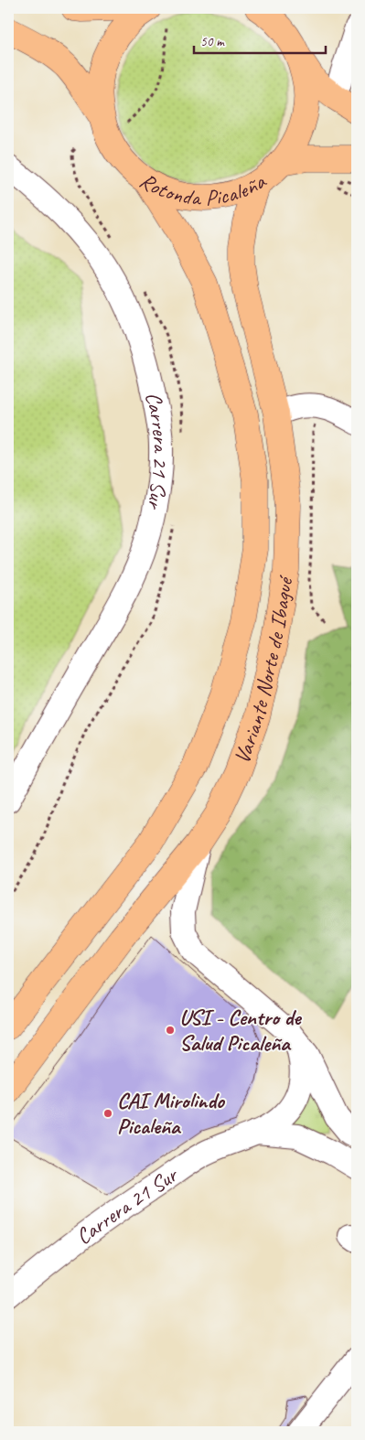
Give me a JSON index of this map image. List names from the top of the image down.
{
  "streets": {
    "main road": ["Rotonda Picaleña", "Variante Norte de Ibagué"],
    "street": ["Carrera 21 Sur"]
  },
  "crossings": [
    ["Rotonda Picaleña", "Variante Norte de Ibagué"],
    ["Carrera 21 Sur", "Variante Norte de Ibagué"]
  ],
  "places": ["USI - Centro de Salud Picaleña", "CAI Mirolindo Picaleña"],
  "scale_bar": "50 m"
}
